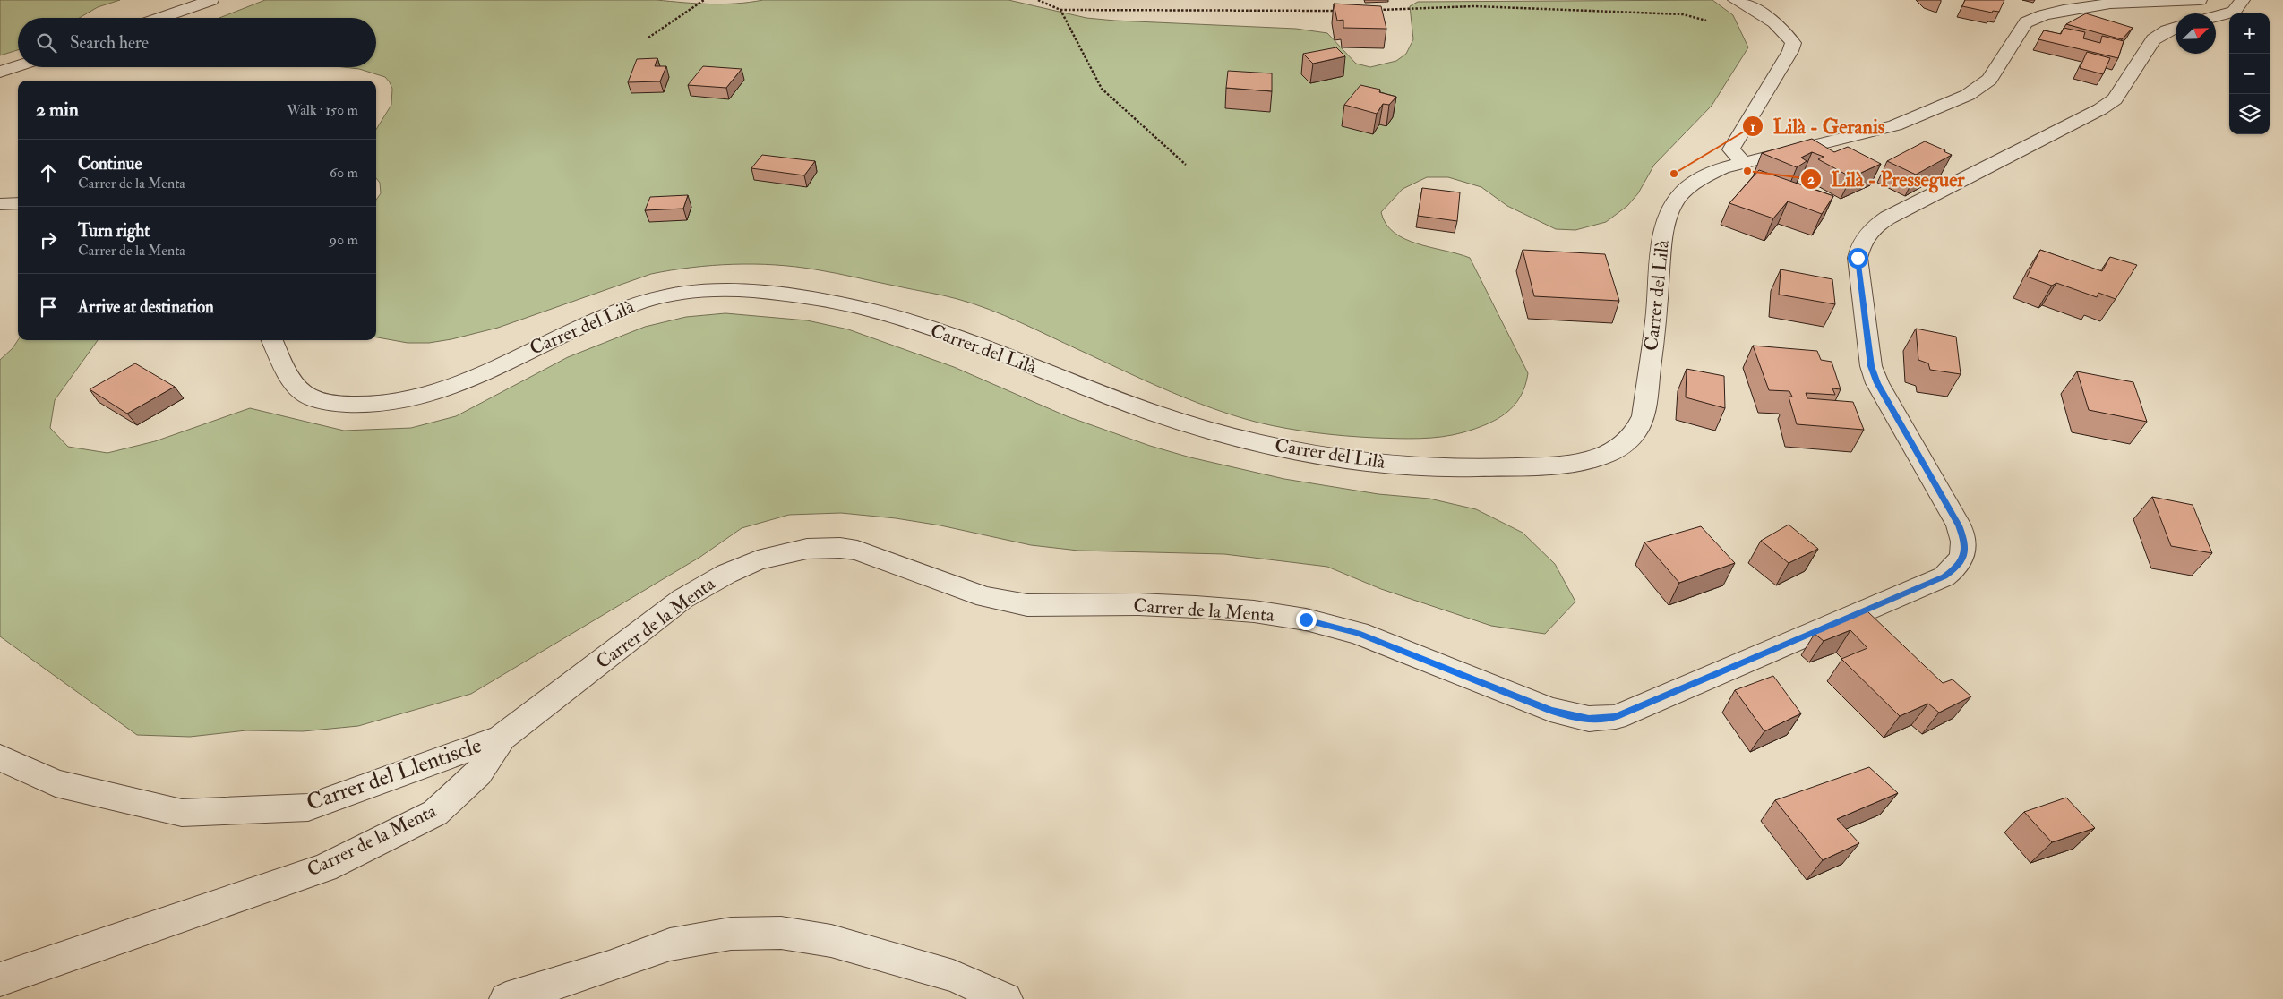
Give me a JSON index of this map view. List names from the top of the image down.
{
  "streets": {
    "street": ["Carrer del Lilà", "Carrer de la Menta", "Carrer del Llentiscle"]
  },
  "crossings": [
    ["Carrer de la Menta", "Carrer del Llentiscle"]
  ],
  "places": ["Lilà - Presseguer", "Lilà - Geranis"],
  "north": "top right",
  "page": {
    "map_buttons": ["+", "−"],
    "search": "Search here",
    "heading": ["2 min", "Walk · 150 m"],
    "list": [
      ["Continue", "Carrer de la Menta", "60 m"],
      ["Turn right", "Carrer de la Menta", "90 m"],
      "Arrive at destination"
    ]
  }
}
